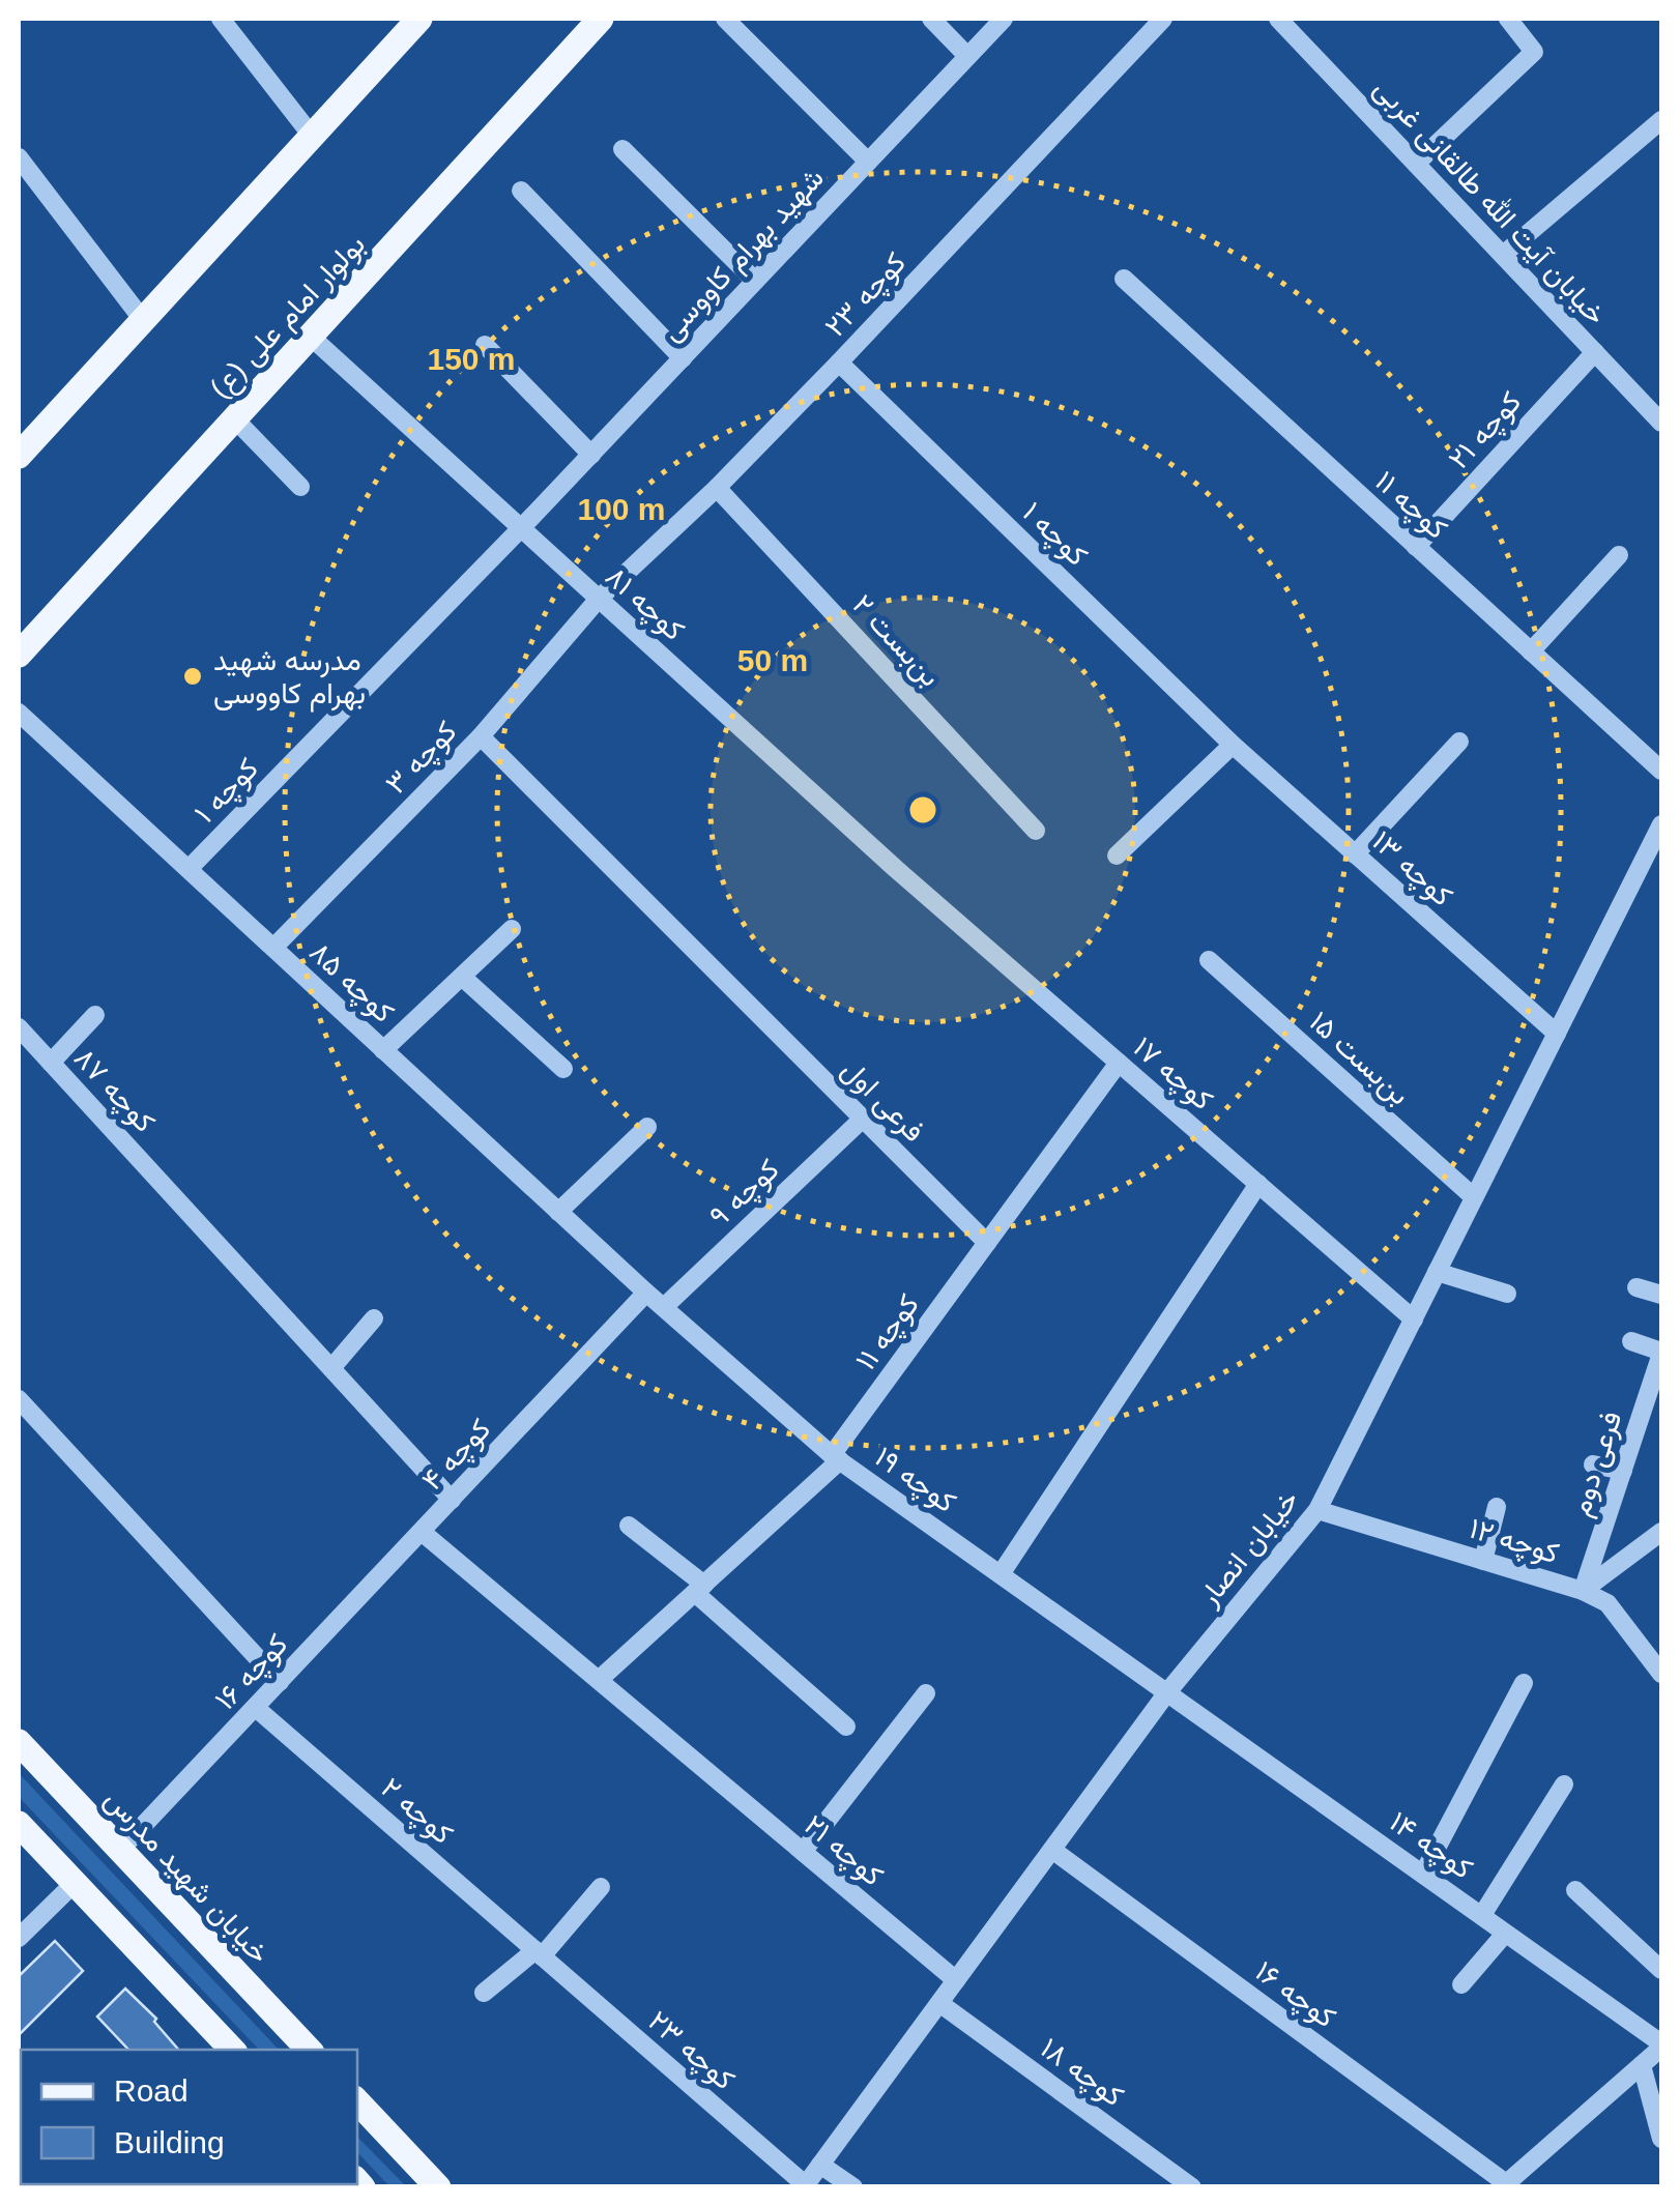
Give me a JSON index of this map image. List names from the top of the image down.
{
  "streets": {
    "main road": ["بولوار امام علی (ع)", "خیابان شهید مدرس"],
    "street": [
      "خیابان آیت الله طالقانی غربی",
      "شهید بهرام کاووسی",
      "کوچه ۲۳",
      "کوچه ۲۱",
      "کوچه ۱۱",
      "کوچه ۱",
      "کوچه ۸۱",
      "بن‌بست ۲",
      "کوچه ۳",
      "کوچه ۱۳",
      "کوچه ۸۵",
      "بن‌بست ۱۵",
      "کوچه ۱۷",
      "کوچه ۸۷",
      "فرعی اول",
      "کوچه ۹",
      "کوچه ۴",
      "فرعی دوم",
      "کوچه ۱۹",
      "کوچه ۱۲",
      "خیابان انصار",
      "کوچه ۱۶",
      "کوچه ۲",
      "کوچه ۱۴",
      "کوچه ۱۸"
    ]
  },
  "crossings": [
    ["خیابان آیت الله طالقانی غربی", "کوچه ۲۱"],
    ["شهید بهرام کاووسی", "کوچه ۱"],
    ["شهید بهرام کاووسی", "کوچه ۸۱"],
    ["کوچه ۲۳", "کوچه ۱"],
    ["کوچه ۲۳", "کوچه ۸۱"],
    ["کوچه ۲۳", "بن‌بست ۲"],
    ["کوچه ۲۳", "کوچه ۳"],
    ["کوچه ۲۳", "خیابان انصار"],
    ["کوچه ۲۳", "کوچه ۲"],
    ["بولوار امام علی (ع)", "کوچه ۸۱"],
    ["کوچه ۲۱", "کوچه ۱۱"],
    ["کوچه ۲۱", "کوچه ۴"],
    ["کوچه ۲۱", "خیابان انصار"],
    ["کوچه ۱۱", "فرعی اول"],
    ["کوچه ۱۱", "کوچه ۱۹"],
    ["کوچه ۱", "کوچه ۸۱"],
    ["کوچه ۱", "کوچه ۱۳"],
    ["کوچه ۱", "کوچه ۸۵"],
    ["کوچه ۸۱", "کوچه ۳"],
    ["کوچه ۸۱", "کوچه ۱۷"],
    ["کوچه ۳", "کوچه ۸۵"],
    ["کوچه ۳", "فرعی اول"],
    ["کوچه ۱۳", "خیابان انصار"],
    ["کوچه ۸۵", "کوچه ۴"],
    ["کوچه ۸۵", "کوچه ۱۹"],
    ["بن‌بست ۱۵", "خیابان انصار"],
    ["کوچه ۱۷", "خیابان انصار"],
    ["فرعی اول", "کوچه ۹"],
    ["کوچه ۹", "کوچه ۱۹"],
    ["کوچه ۴", "کوچه ۱۹"],
    ["کوچه ۴", "کوچه ۱۶"],
    ["فرعی دوم", "کوچه ۱۲"],
    ["کوچه ۱۹", "خیابان انصار"],
    ["کوچه ۱۹", "کوچه ۱۴"],
    ["کوچه ۱۲", "خیابان انصار"],
    ["خیابان انصار", "کوچه ۱۶"],
    ["خیابان انصار", "کوچه ۱۴"],
    ["خیابان انصار", "کوچه ۱۸"],
    ["کوچه ۱۶", "کوچه ۲"],
    ["کوچه ۱۶", "خیابان شهید مدرس"]
  ],
  "places": ["مدرسه شهید بهرام کاووسی"],
  "legend": ["Road", "Building"],
  "rings": ["150 m", "100 m", "50 m"]
}
